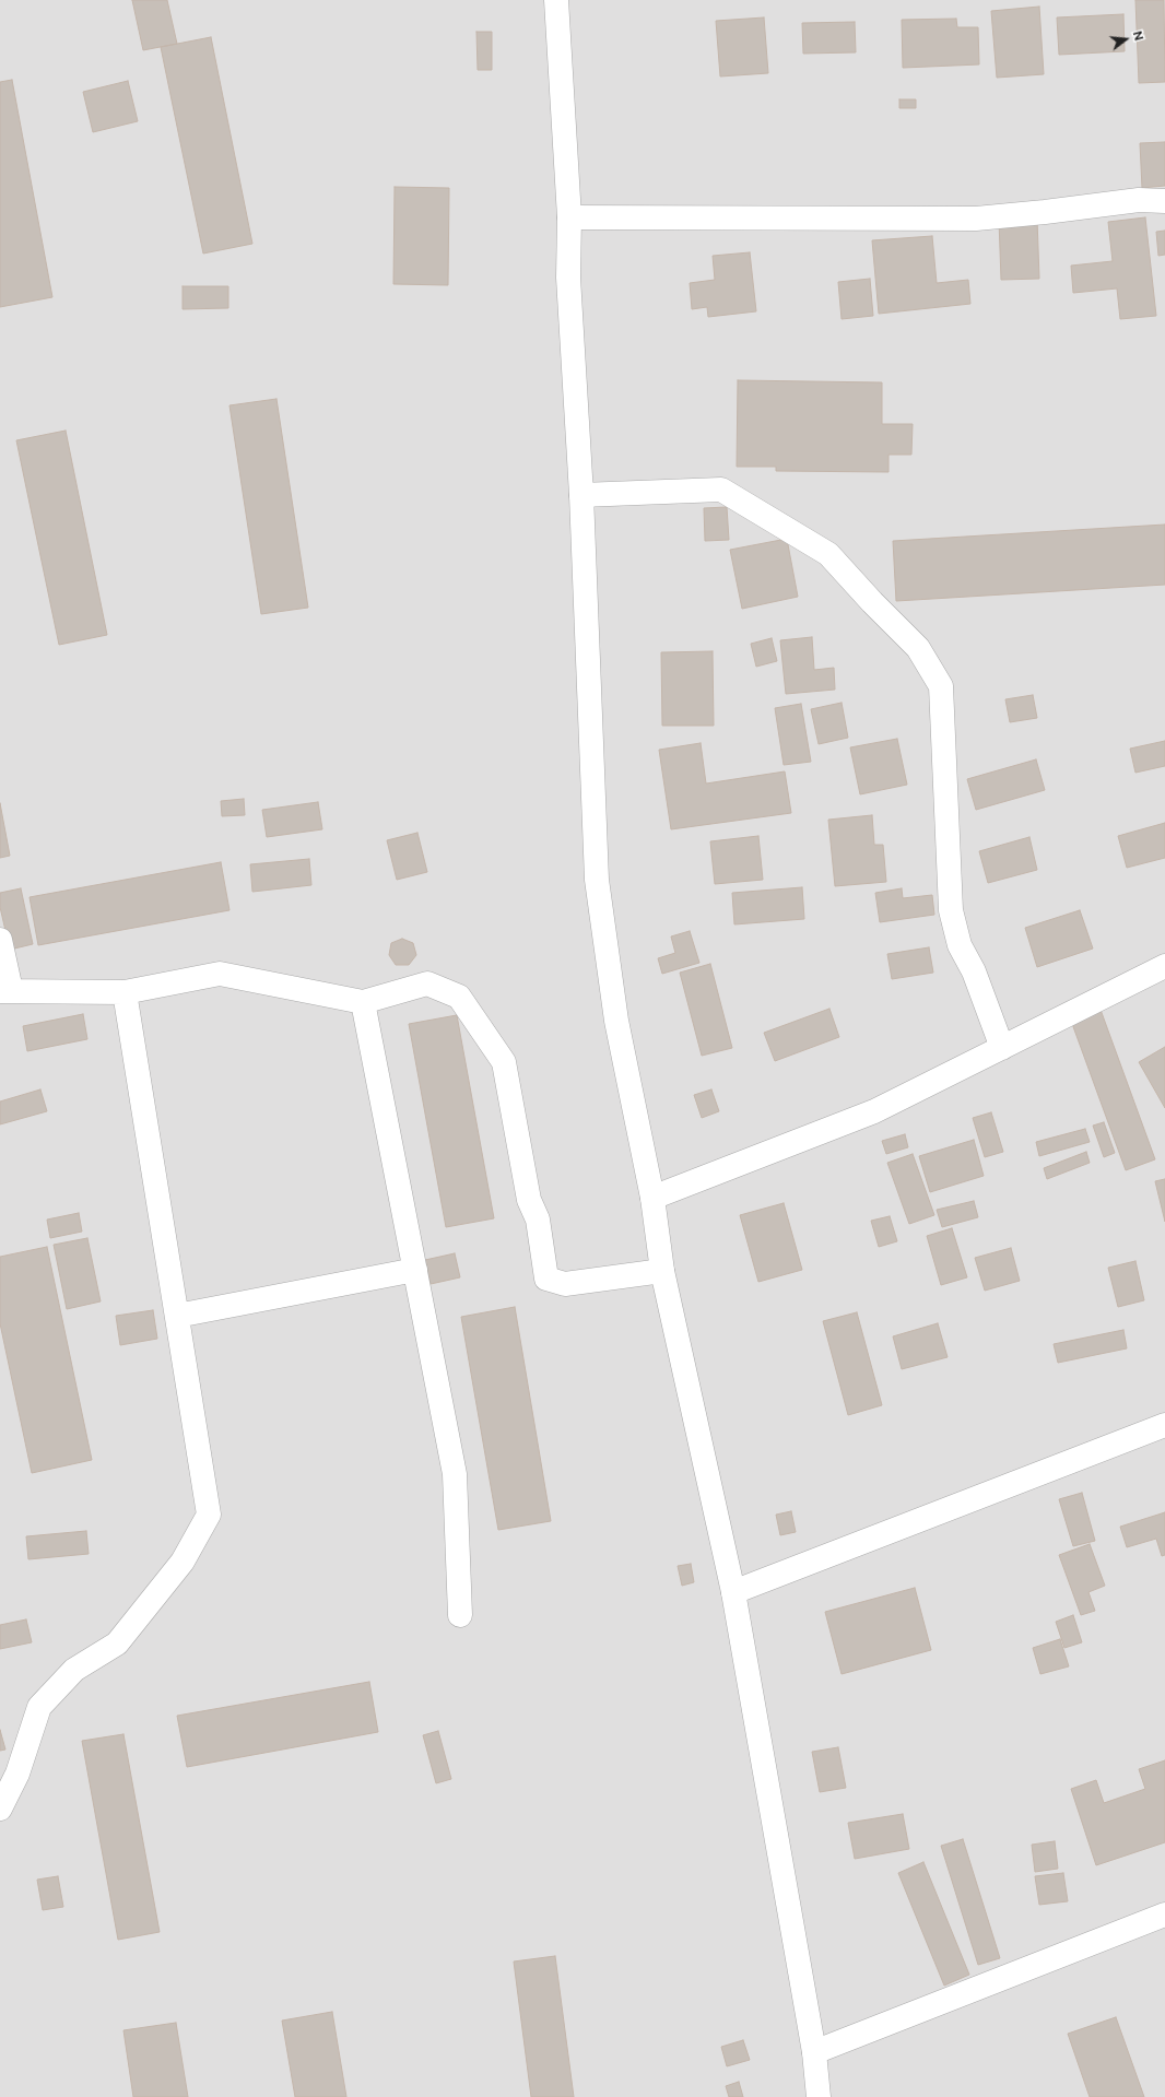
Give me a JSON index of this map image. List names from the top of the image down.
{
  "north": "right"
}
